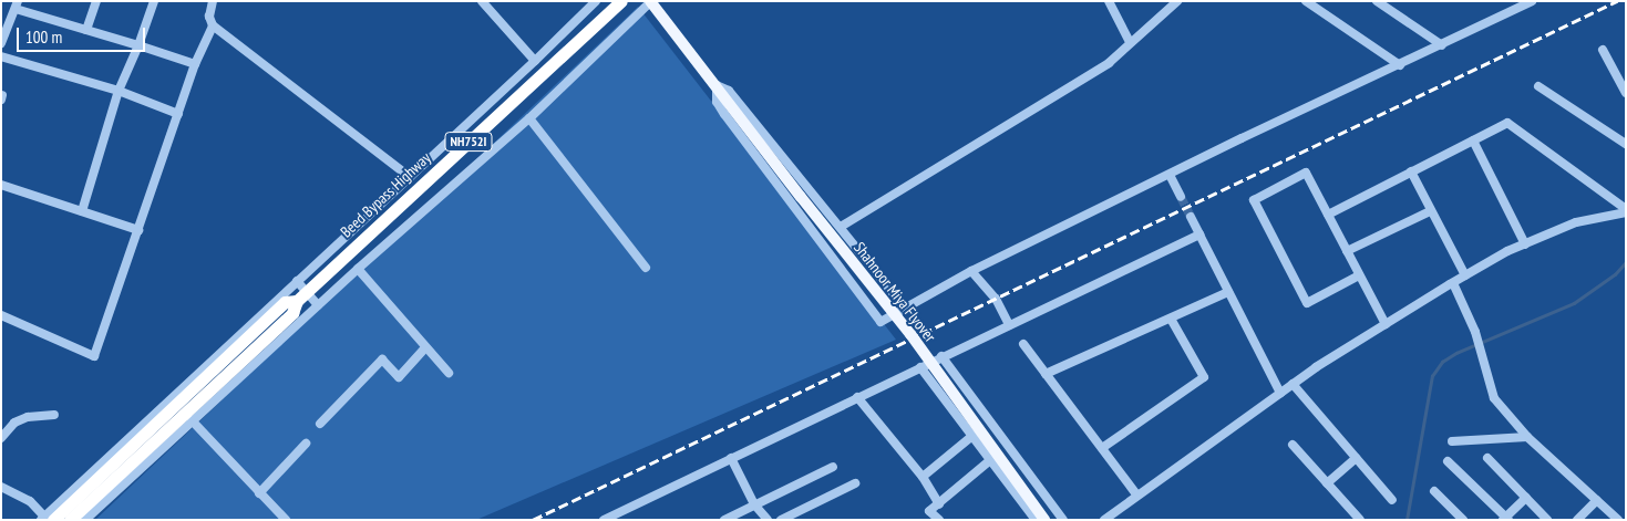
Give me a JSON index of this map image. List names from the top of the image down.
{
  "streets": {
    "highway": ["NH752I", "Beed Bypass Highway"],
    "main road": ["Shahnoor Miya Flyover"]
  },
  "scale_bar": "100 m"
}
